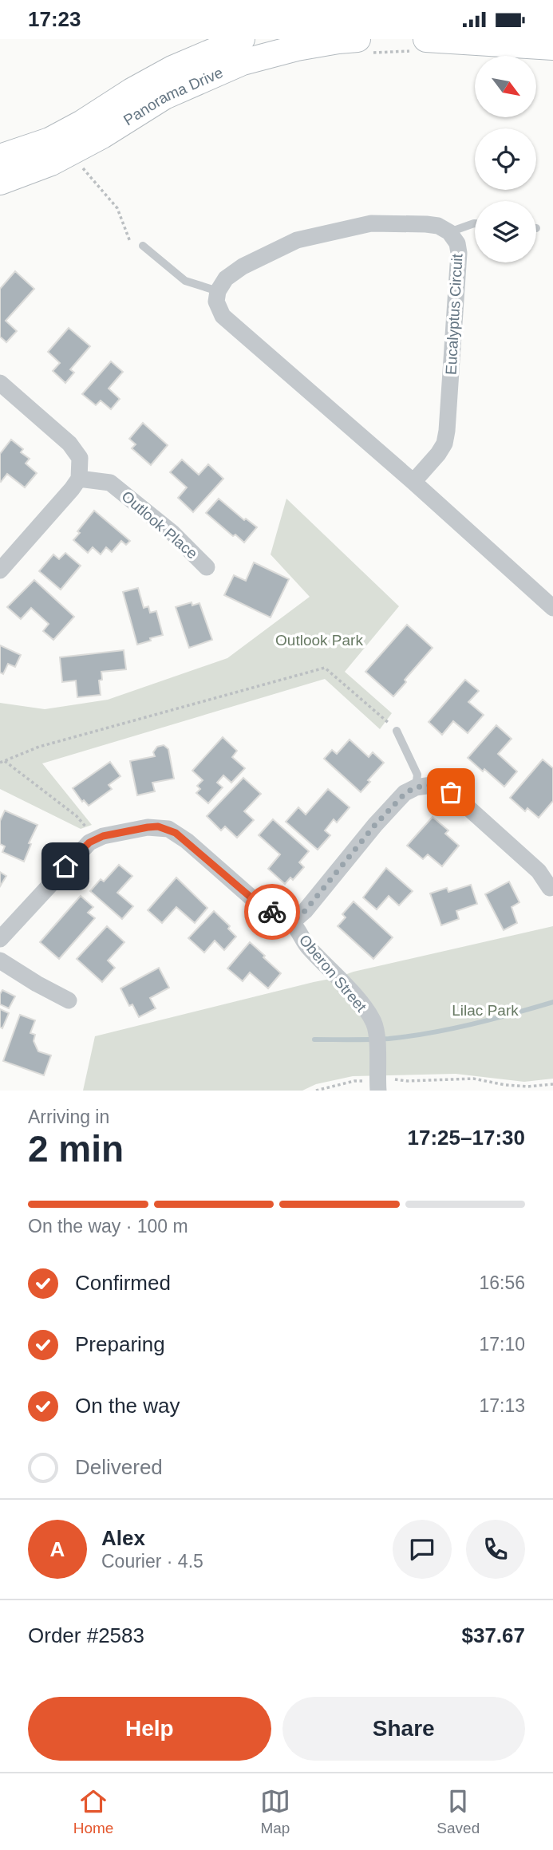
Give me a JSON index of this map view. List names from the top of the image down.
{
  "streets": {
    "street": [
      "Panorama Drive",
      "Eucalyptus Circuit",
      "Outlook Place",
      "Oberon Street"
    ]
  },
  "parks": ["Outlook Park", "Lilac Park"],
  "north": "bottom right",
  "page": {
    "status": "17:23",
    "heading": ["2 min", "Arriving in", "17:25–17:30"],
    "panel": [
      "Alex",
      "Courier · 4.5",
      "Order #2583",
      "$37.67"
    ],
    "bar": "On the way · 100 m",
    "list": [
      ["Confirmed", "16:56"],
      ["Preparing", "17:10"],
      ["On the way", "17:13"],
      "Delivered"
    ],
    "round": "A",
    "buttons": ["Help", "Share"],
    "tabs": ["Home", "Map", "Saved"]
  }
}
